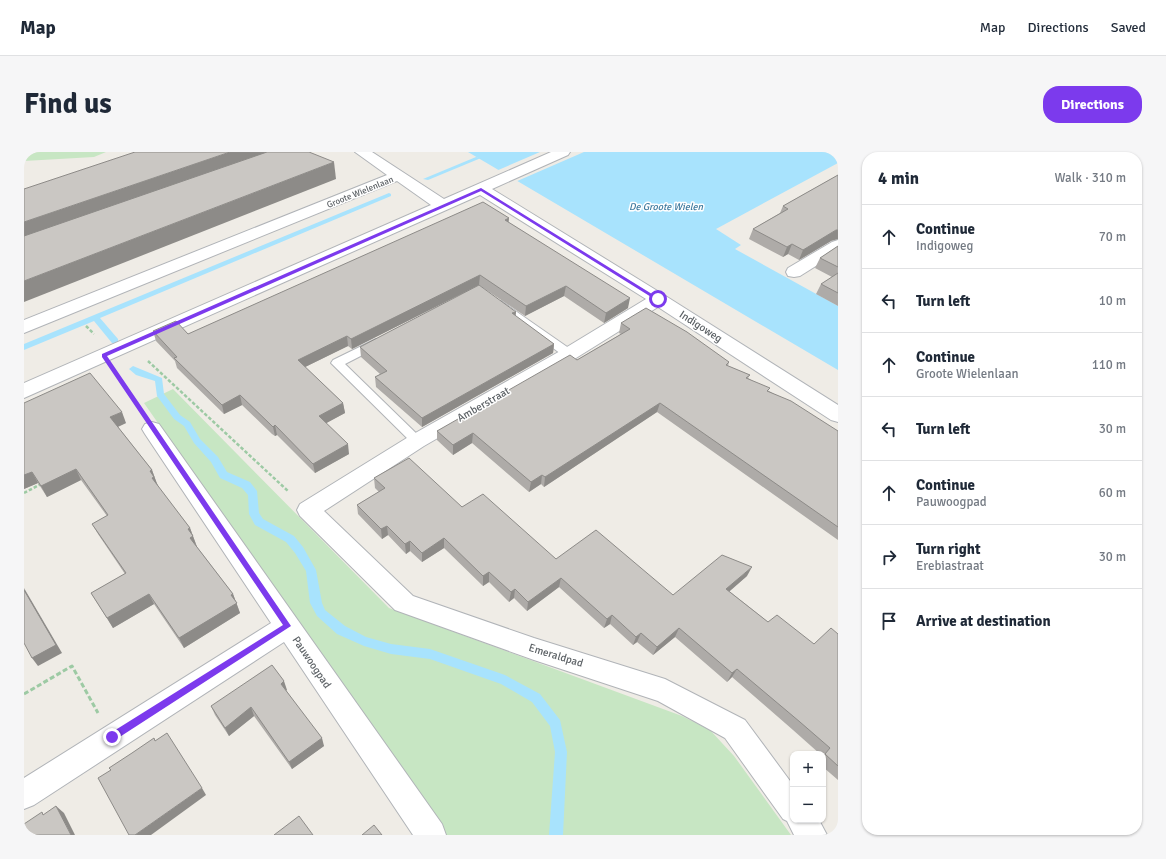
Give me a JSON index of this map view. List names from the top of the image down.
{
  "streets": {
    "street": [
      "Groote Wielenlaan",
      "Indigoweg",
      "Amberstraat",
      "Emeraldpad",
      "Pauwoogpad"
    ]
  },
  "crossings": [
    ["Indigoweg", "Amberstraat"],
    ["Amberstraat", "Emeraldpad"]
  ],
  "water": ["De Groote Wielen"],
  "page": {
    "header": "Map",
    "nav": ["Map", "Directions", "Saved"],
    "buttons": "Directions",
    "title": "Find us",
    "heading": ["4 min", "Walk · 310 m"],
    "list": [
      ["Continue", "Indigoweg", "70 m"],
      ["Turn left", "10 m"],
      ["Continue", "Groote Wielenlaan", "110 m"],
      ["Turn left", "30 m"],
      ["Continue", "Pauwoogpad", "60 m"],
      ["Turn right", "Erebiastraat", "30 m"],
      "Arrive at destination"
    ],
    "map_buttons": ["+", "−"]
  }
}
